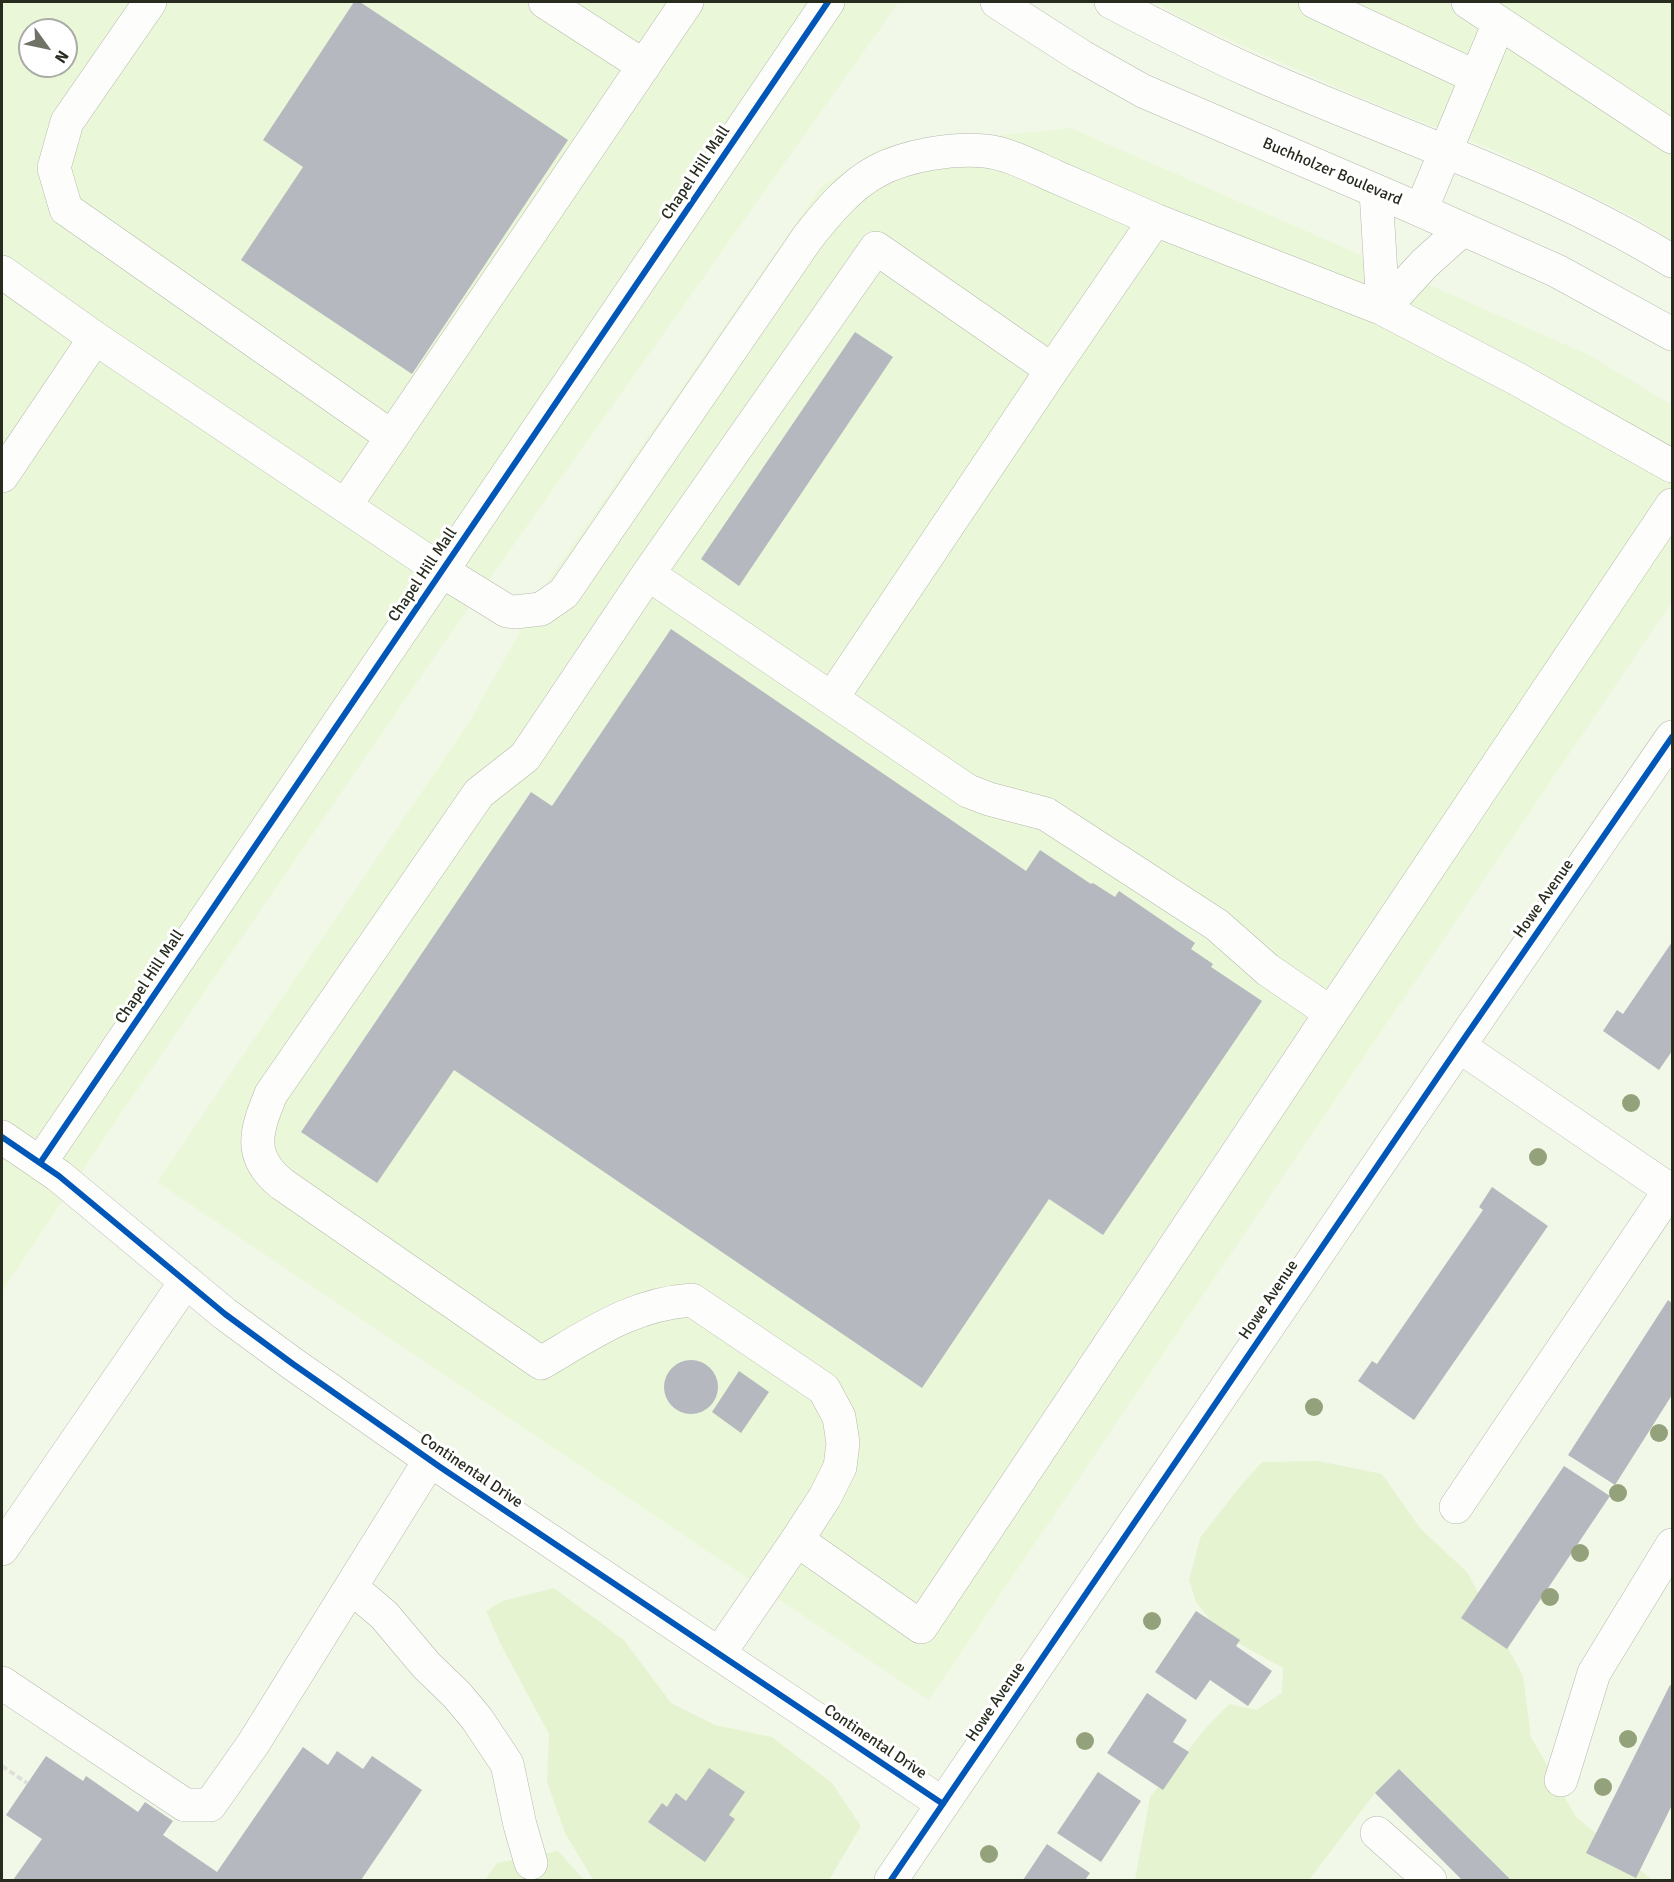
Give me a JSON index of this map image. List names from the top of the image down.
{
  "streets": {
    "street": [
      "Buchholzer Boulevard",
      "Chapel Hill Mall",
      "Howe Avenue",
      "Continental Drive"
    ]
  },
  "crossings": [
    ["Chapel Hill Mall", "Continental Drive"],
    ["Howe Avenue", "Continental Drive"]
  ],
  "north": "bottom right"
}
